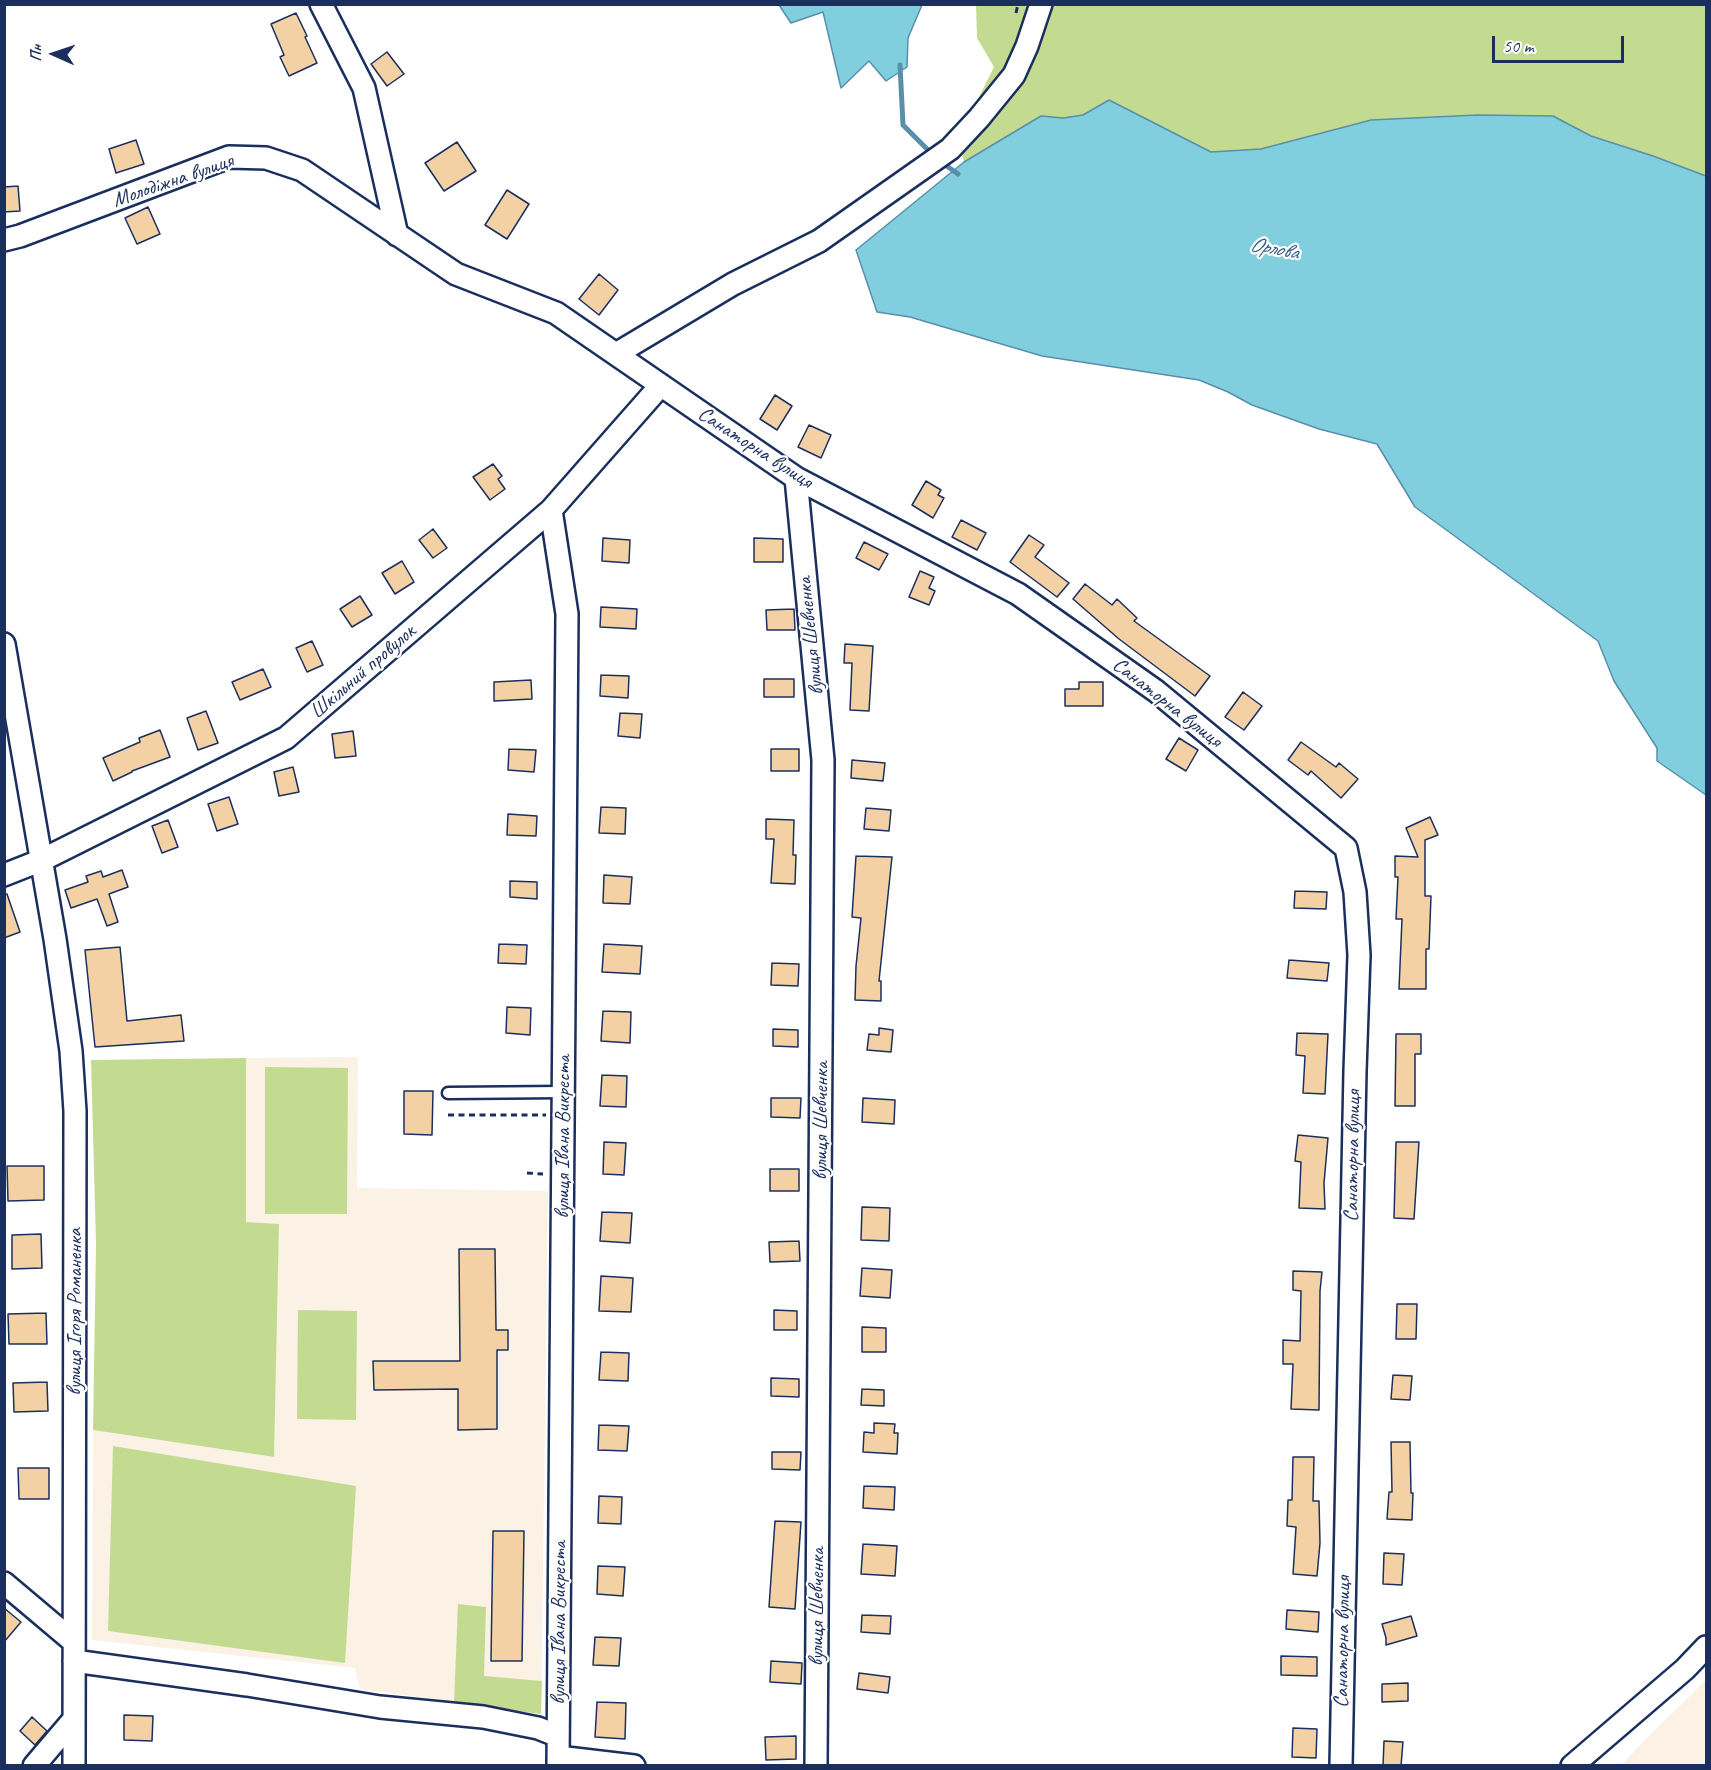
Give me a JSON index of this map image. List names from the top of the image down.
{
  "streets": {
    "street": [
      "Молодіжна вулиця",
      "Санаторна вулиця",
      "вулиця Шевченка",
      "Шкільний провулок",
      "вулиця Івана Викреста",
      "вулиця Ігоря Романенка"
    ]
  },
  "crossings": [
    ["Молодіжна вулиця", "Санаторна вулиця"],
    ["Санаторна вулиця", "вулиця Шевченка"],
    ["Санаторна вулиця", "Шкільний провулок"],
    ["Шкільний провулок", "вулиця Івана Викреста"],
    ["Шкільний провулок", "вулиця Ігоря Романенка"]
  ],
  "water": ["Орлова"],
  "scale_bar": "50 m",
  "north": "left"
}
